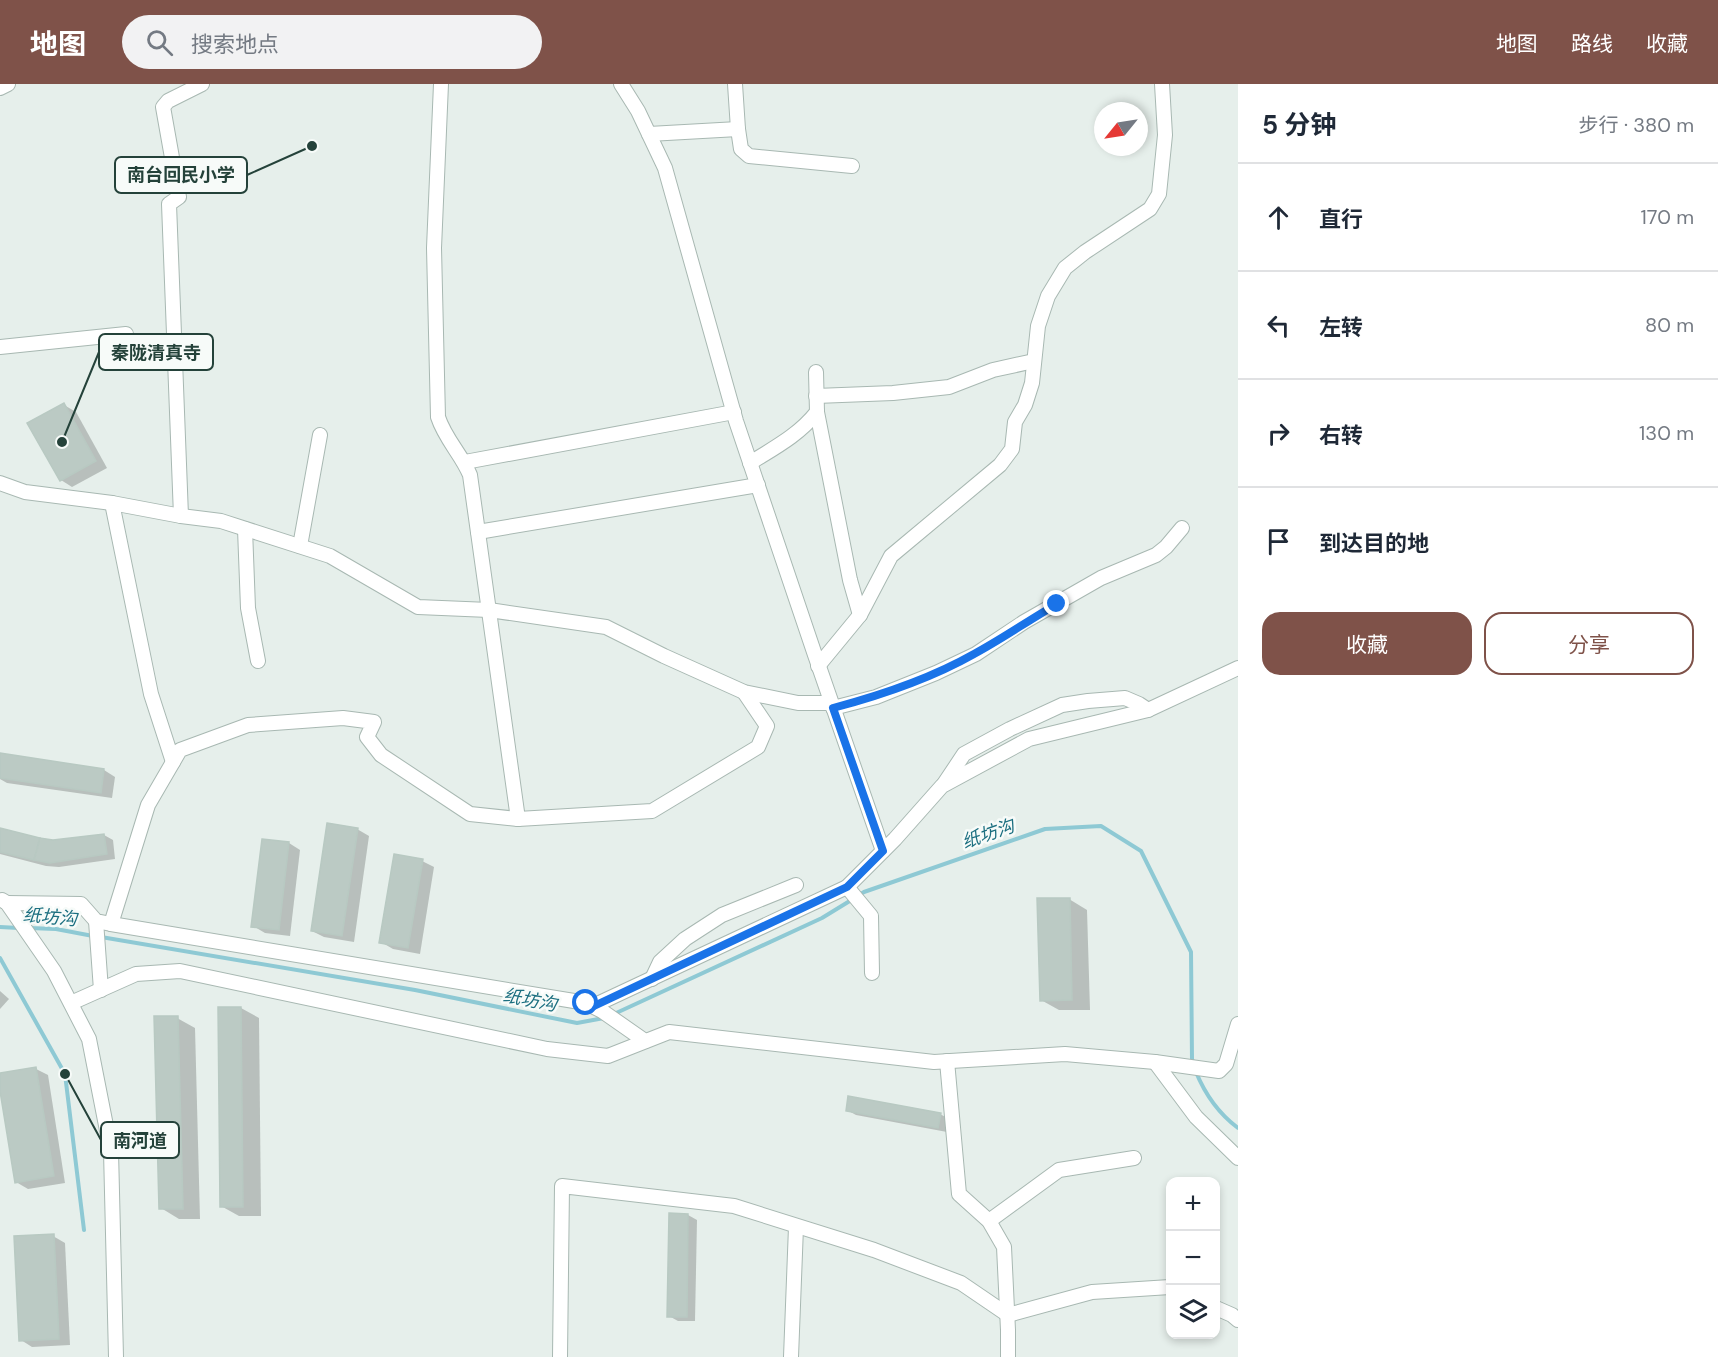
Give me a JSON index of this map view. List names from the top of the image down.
{
  "water": ["纸坊沟"],
  "places": ["南台回民小学", "秦陇清真寺", "南河道"],
  "north": "bottom left",
  "page": {
    "header": "地图",
    "search": "搜索地点",
    "nav": ["地图", "路线", "收藏"],
    "heading": ["5 分钟", "步行 · 380 m"],
    "list": [
      ["直行", "170 m"],
      ["左转", "80 m"],
      ["右转", "130 m"],
      "到达目的地"
    ],
    "buttons": ["收藏", "分享"],
    "map_buttons": ["+", "−"]
  }
}
